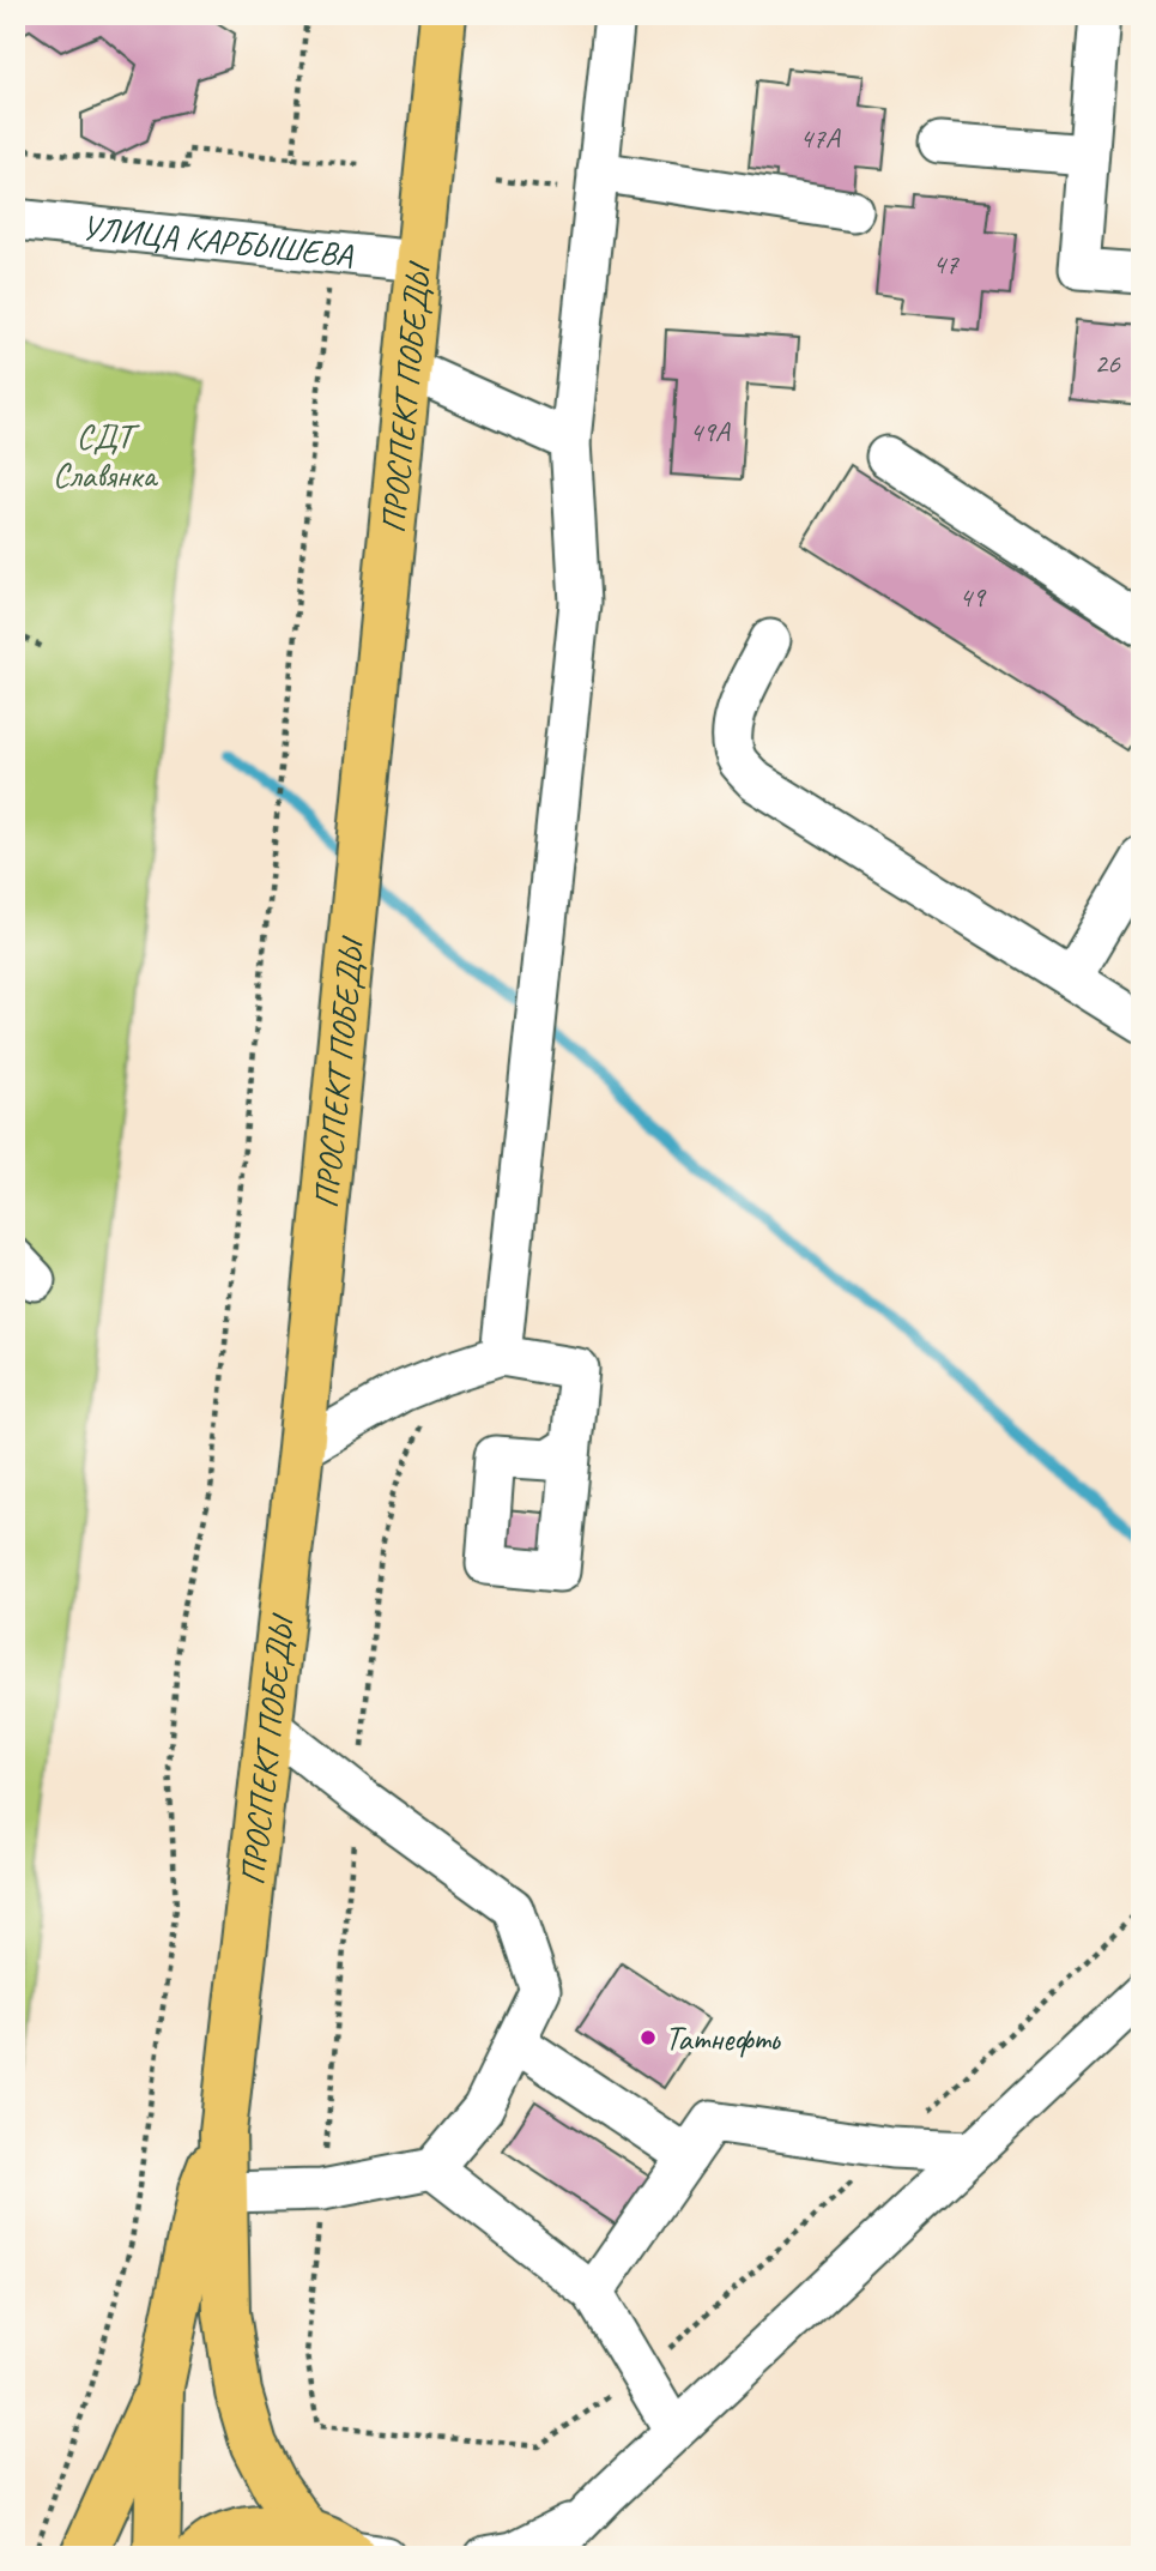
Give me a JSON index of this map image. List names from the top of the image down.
{
  "streets": {
    "main road": ["ПРОСПЕКТ ПОБЕДЫ"],
    "street": ["УЛИЦА КАРБЫШЕВА"]
  },
  "crossings": [
    ["УЛИЦА КАРБЫШЕВА", "ПРОСПЕКТ ПОБЕДЫ"]
  ],
  "parks": ["СДТ Славянка"],
  "places": ["Татнефть"],
  "house_numbers": [
    "47А",
    "47",
    "26",
    "49А",
    "49"
  ]
}
